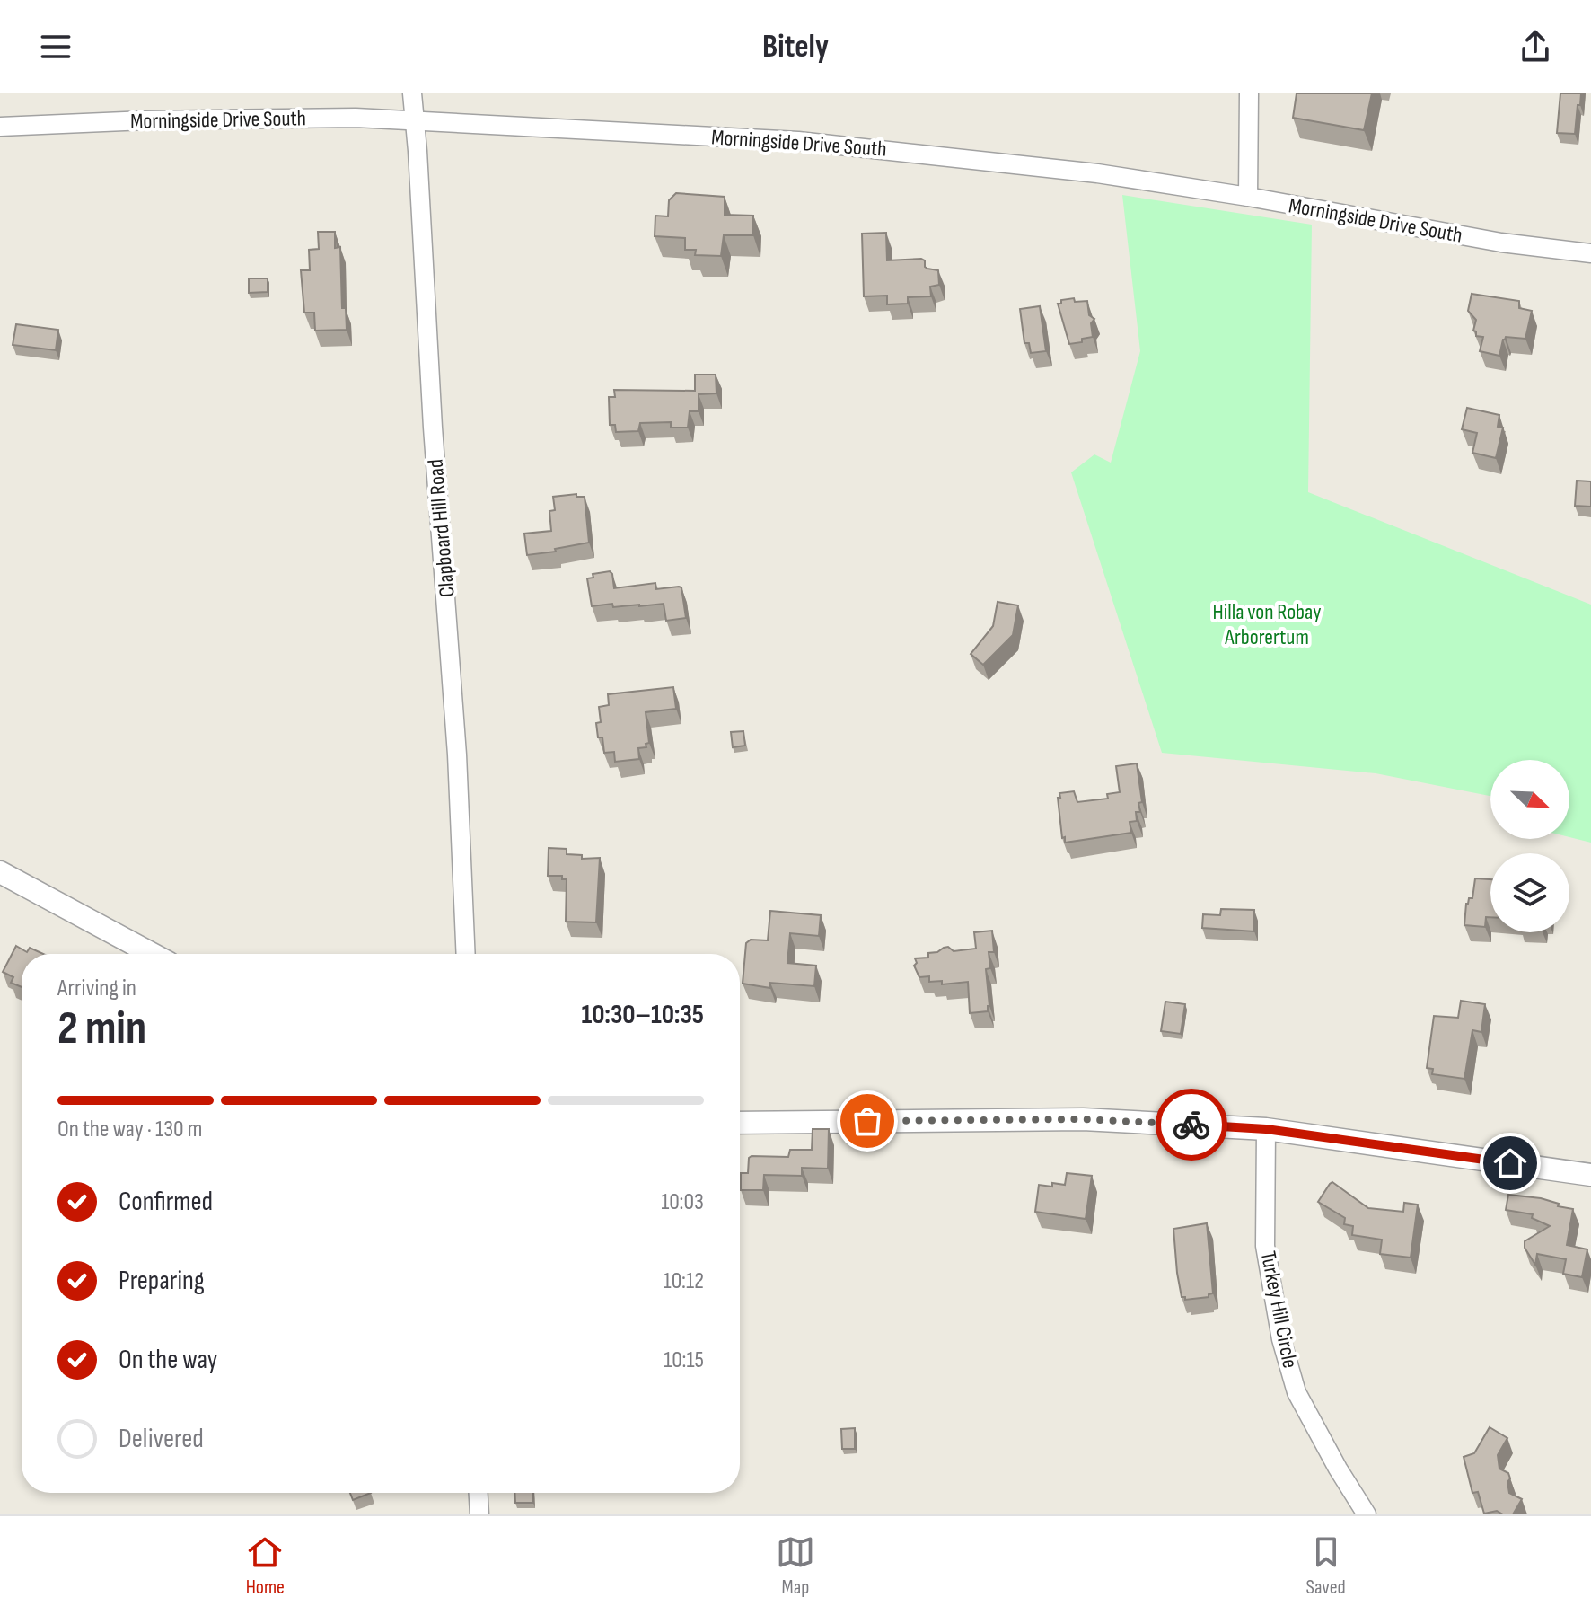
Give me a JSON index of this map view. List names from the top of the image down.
{
  "streets": {
    "street": ["Morningside Drive South", "Clapboard Hill Road", "Turkey Hill Circle"]
  },
  "crossings": [
    ["Morningside Drive South", "Clapboard Hill Road"]
  ],
  "parks": ["Hilla von Robay Arborertum"],
  "north": "bottom right",
  "page": {
    "header": "Bitely",
    "heading": ["2 min", "Arriving in", "10:30–10:35"],
    "bar": "On the way · 130 m",
    "list": [
      ["Confirmed", "10:03"],
      ["Preparing", "10:12"],
      ["On the way", "10:15"],
      "Delivered"
    ],
    "tabs": ["Home", "Map", "Saved"]
  }
}
